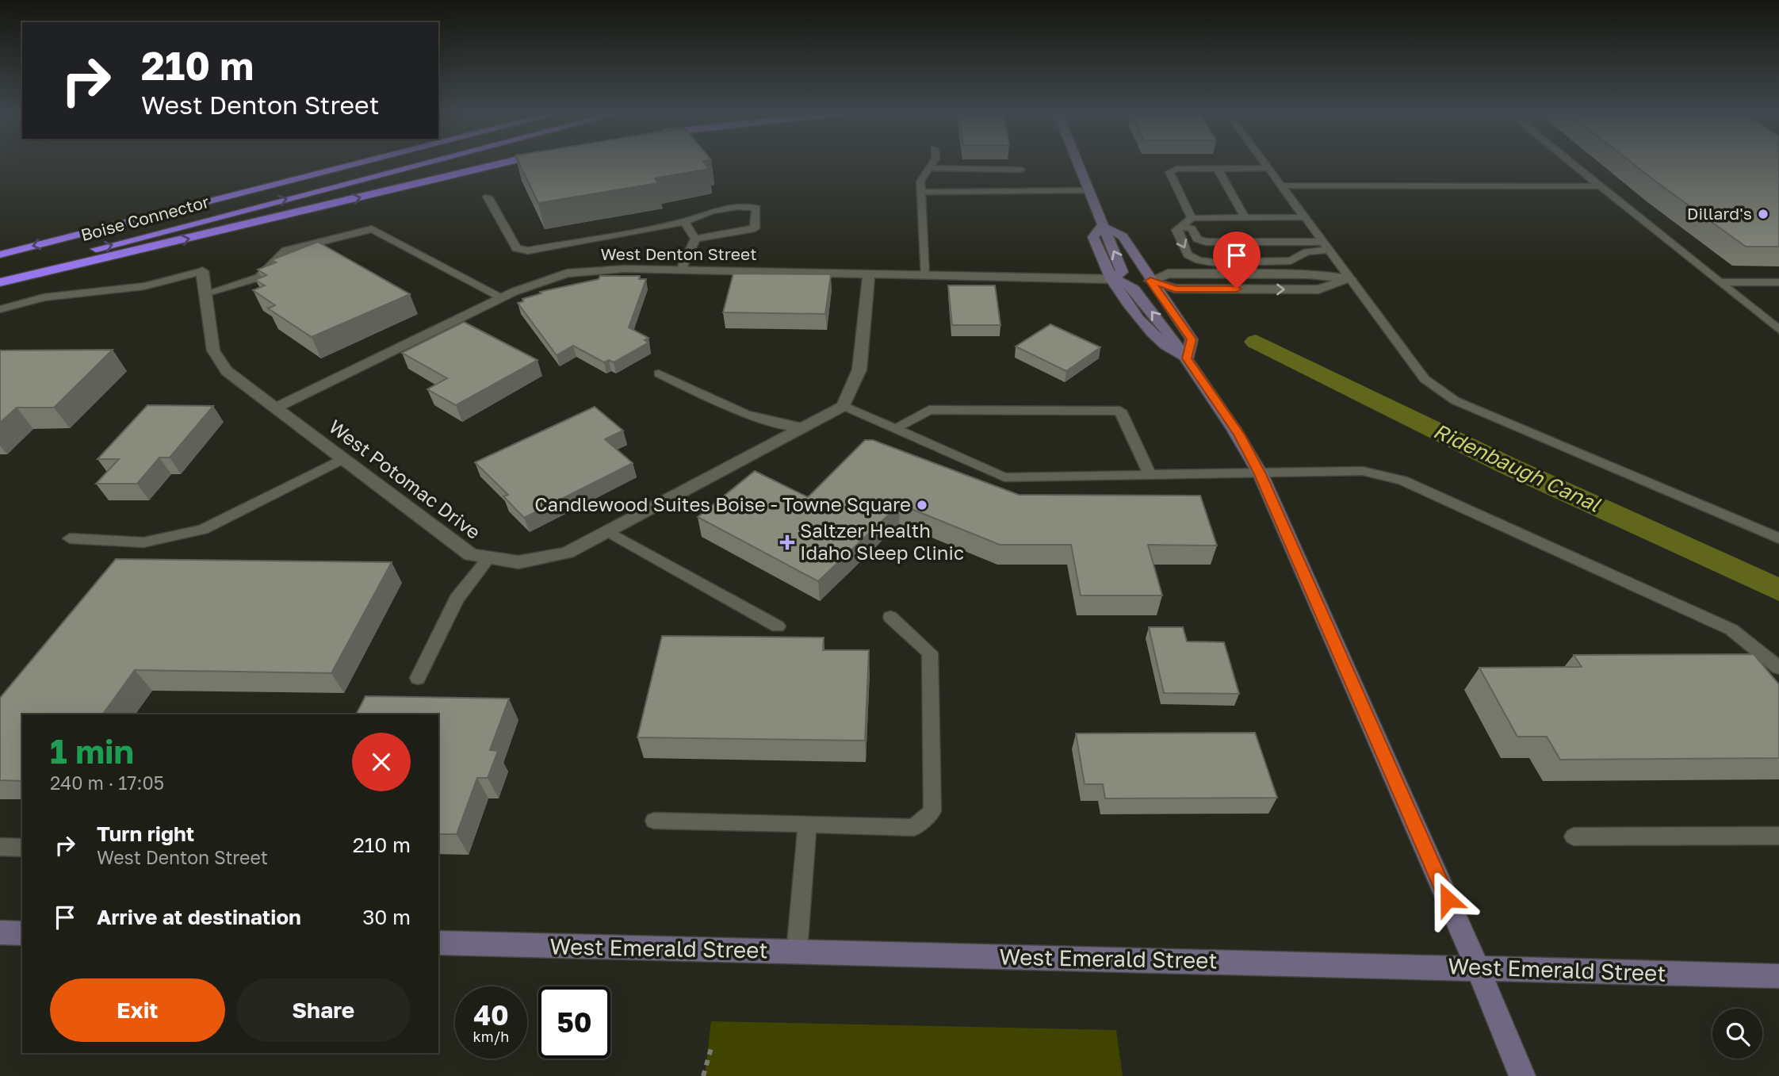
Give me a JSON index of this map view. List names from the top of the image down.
{
  "streets": {
    "highway": ["Boise Connector"],
    "main road": ["West Emerald Street"],
    "street": ["West Denton Street", "West Potomac Drive"]
  },
  "crossings": [
    ["West Denton Street", "West Potomac Drive"]
  ],
  "water": ["Ridenbaugh Canal"],
  "places": {
    "other": ["Dillard's", "Candlewood Suites Boise - Towne Square"],
    "health": ["Saltzer Health Idaho Sleep Clinic"]
  },
  "page": {
    "turn": ["210 m", "West Denton Street"],
    "heading": ["1 min", "240 m · 17:05"],
    "list": [
      {
        "name": "Turn right",
        "note": "West Denton Street",
        "value": "210 m"
      },
      {
        "name": "Arrive at destination",
        "value": "30 m"
      }
    ],
    "buttons": ["Exit", "Share"],
    "speed": "40 km/h",
    "limit": "50"
  }
}
